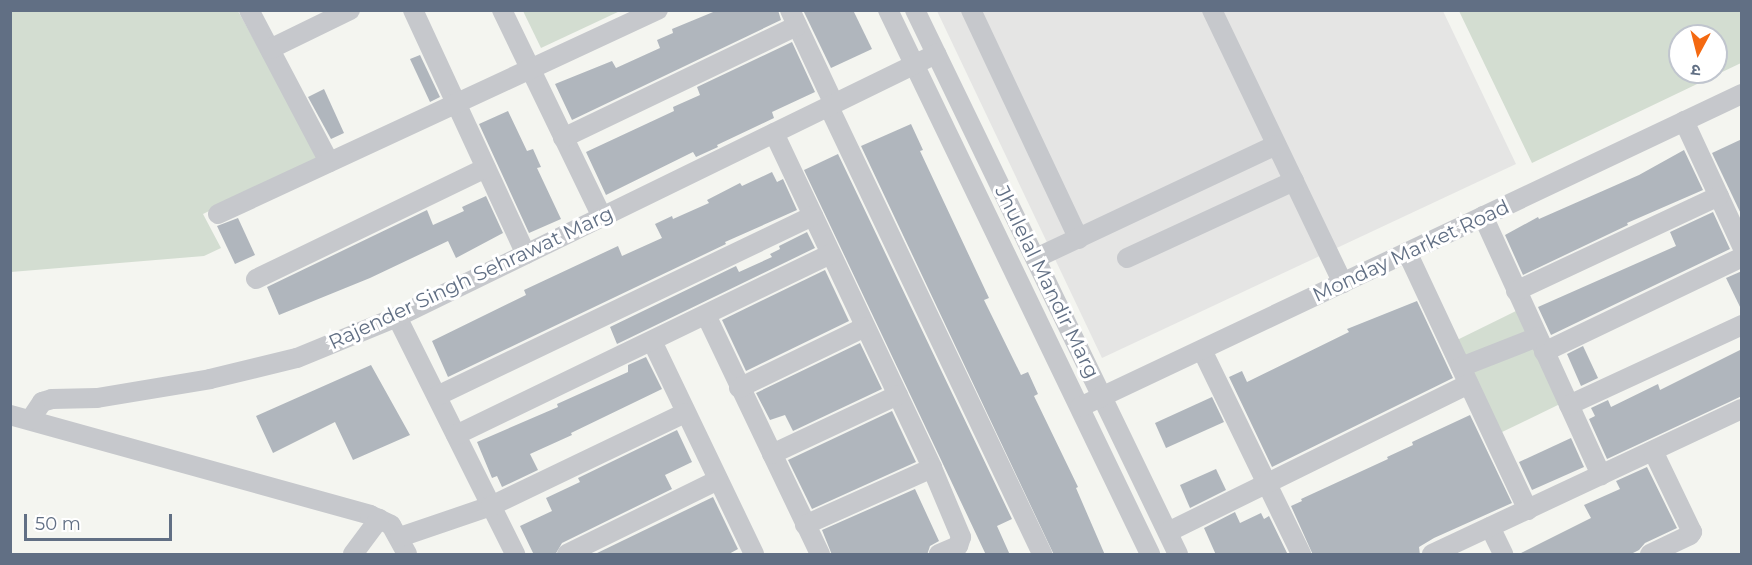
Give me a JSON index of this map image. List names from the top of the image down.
{
  "streets": {
    "street": ["Monday Market Road", "Rajender Singh Sehrawat Marg", "Jhulelal Mandir Marg"]
  },
  "crossings": [
    ["Monday Market Road", "Jhulelal Mandir Marg"],
    ["Rajender Singh Sehrawat Marg", "Jhulelal Mandir Marg"]
  ],
  "scale_bar": "50 m",
  "north": "bottom"
}
